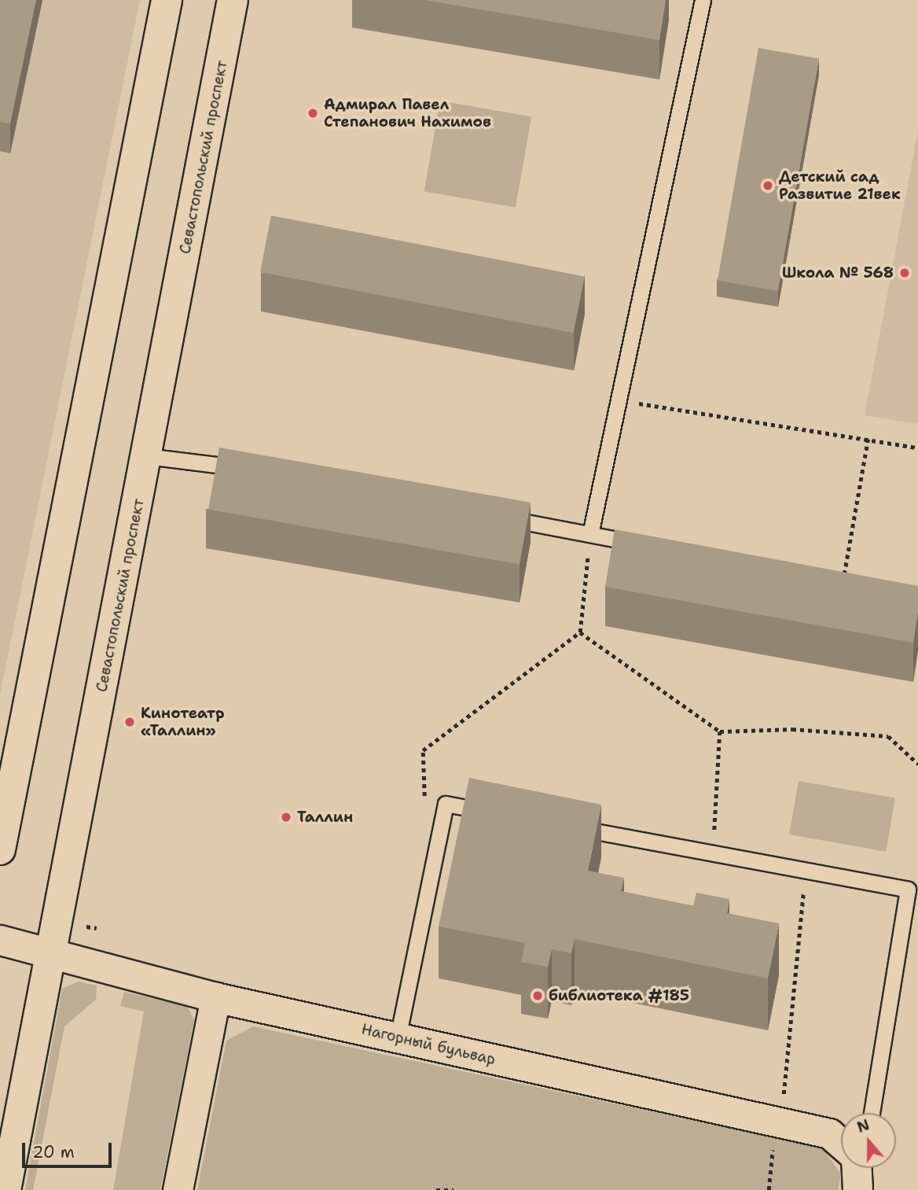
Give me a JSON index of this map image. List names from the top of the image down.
{
  "streets": {
    "main road": ["Севастопольский проспект"],
    "street": ["Нагорный бульвар"]
  },
  "crossings": [
    ["Севастопольский проспект", "Нагорный бульвар"]
  ],
  "places": [
    "Адмирал Павел Степанович Нахимов",
    "Детский сад Развитие 21век",
    "Школа № 568",
    "Кинотеатр «Таллин»",
    "Таллин",
    "библиотека #185"
  ],
  "scale_bar": "20 m",
  "north": "top"
}
